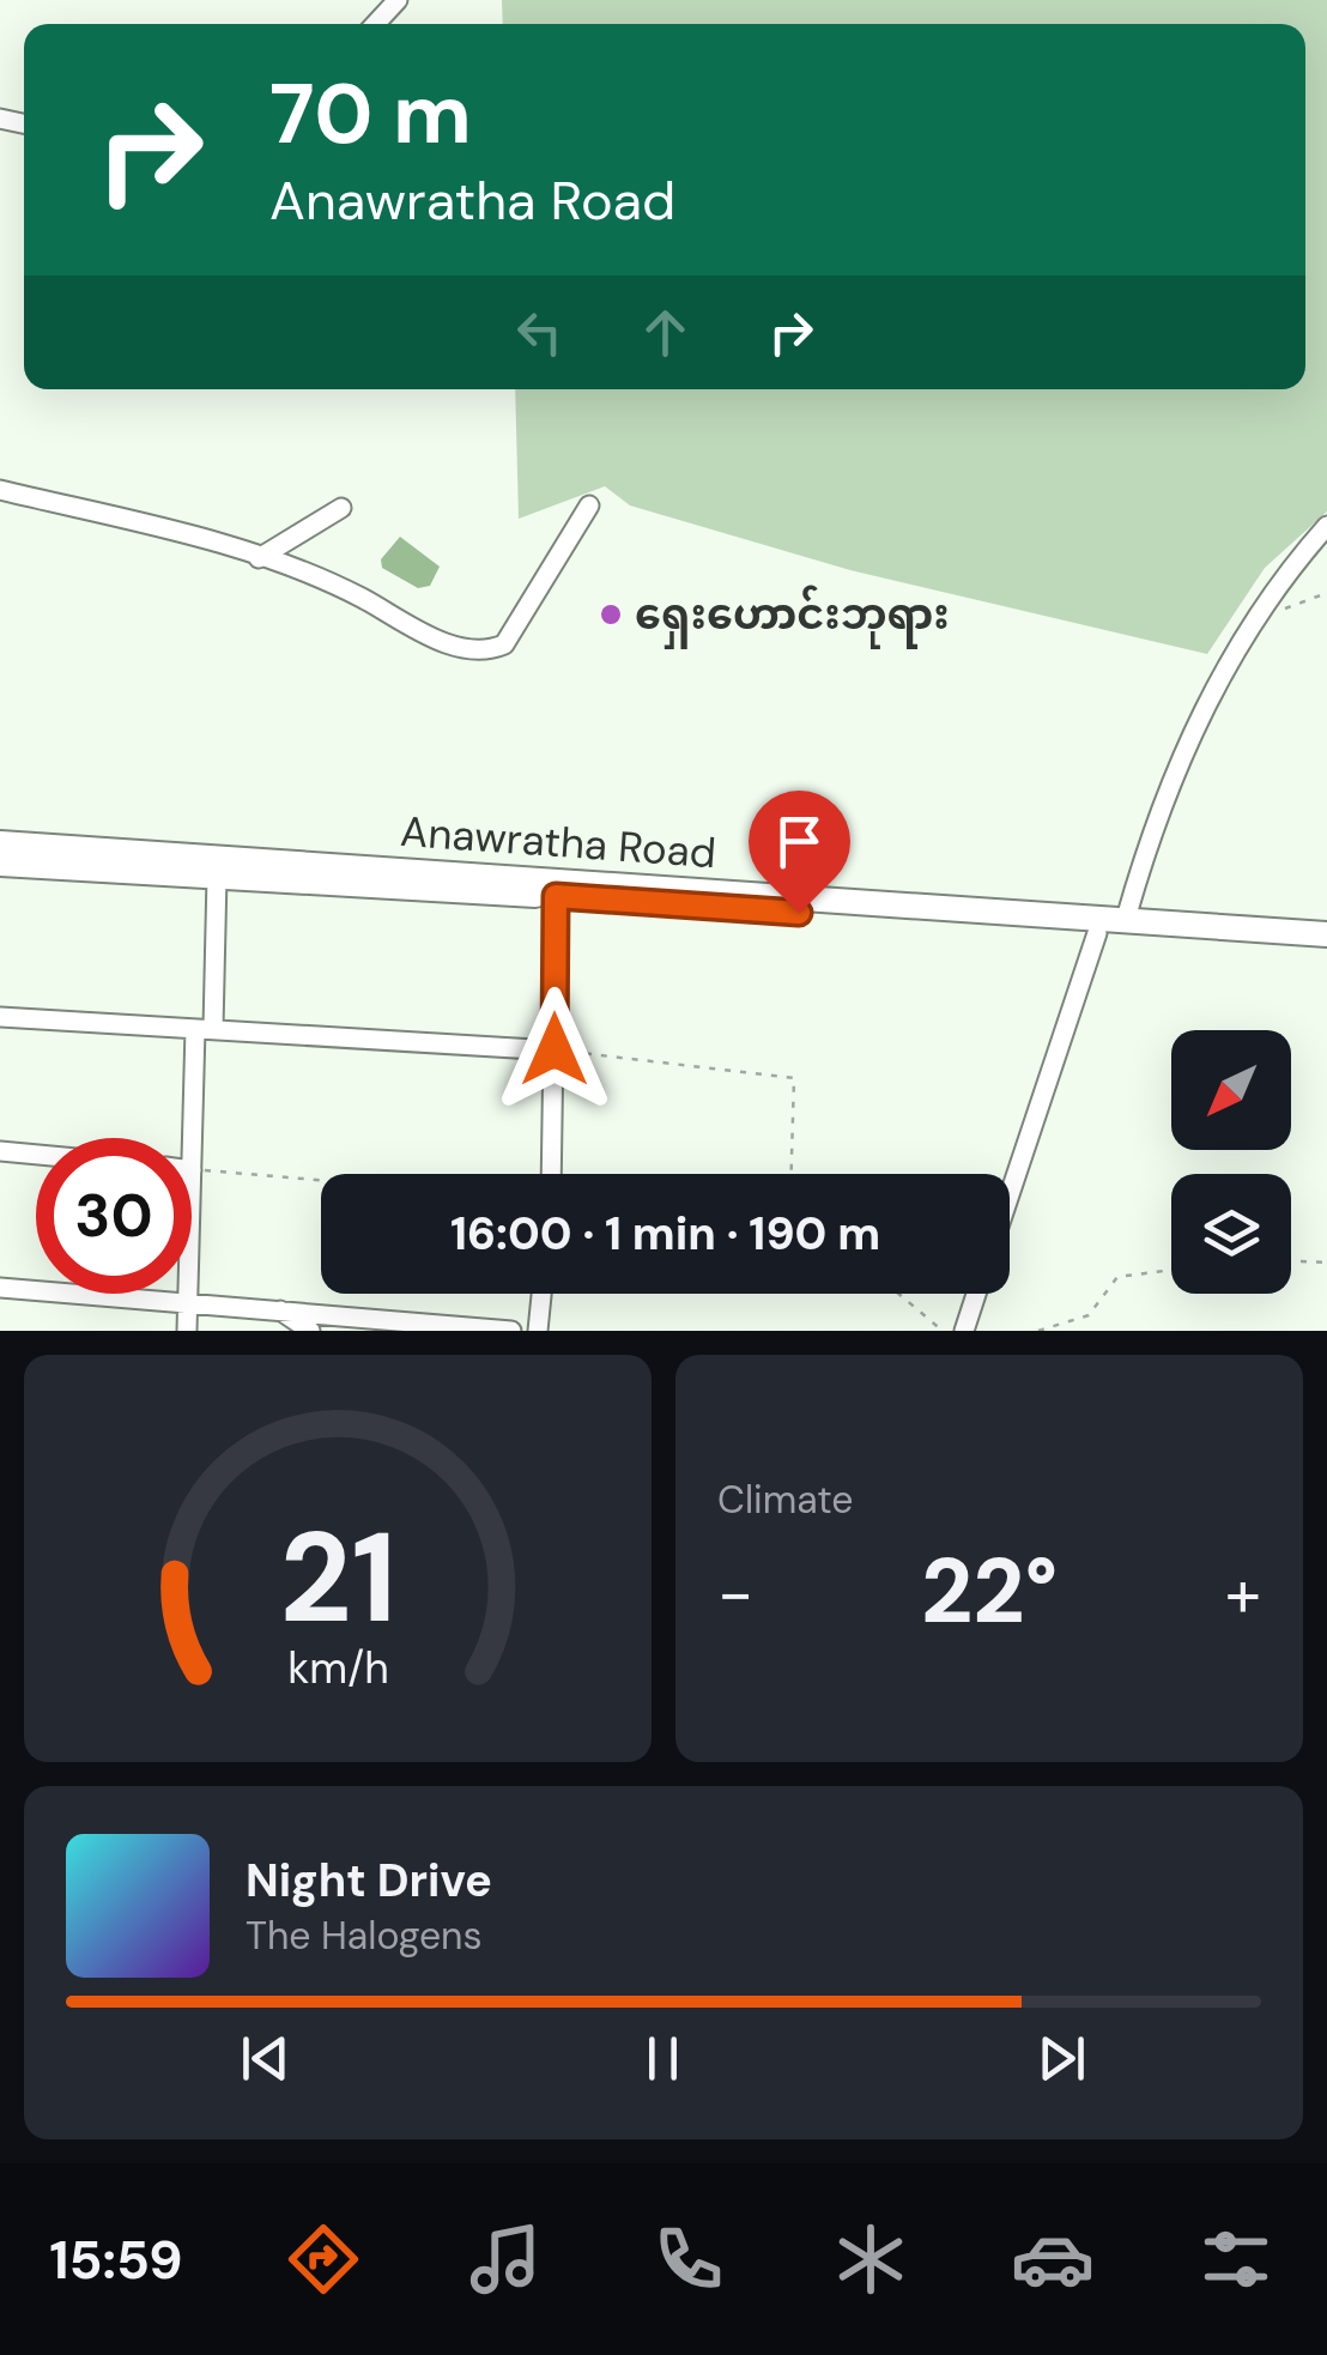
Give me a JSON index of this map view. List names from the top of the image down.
{
  "streets": {
    "main road": ["Anawratha Road"]
  },
  "places": ["ရှေးဟောင်းဘုရား"],
  "north": "bottom left",
  "page": {
    "turn": ["70 m", "Anawratha Road"],
    "limit": "30",
    "trip": "16:00 · 1 min · 190 m",
    "tile": "Climate",
    "heat": ["−", "22°", "+"],
    "song": ["Night Drive", "The Halogens"],
    "tabs": "15:59",
    "gauge": ["21", "km/h"]
  }
}
